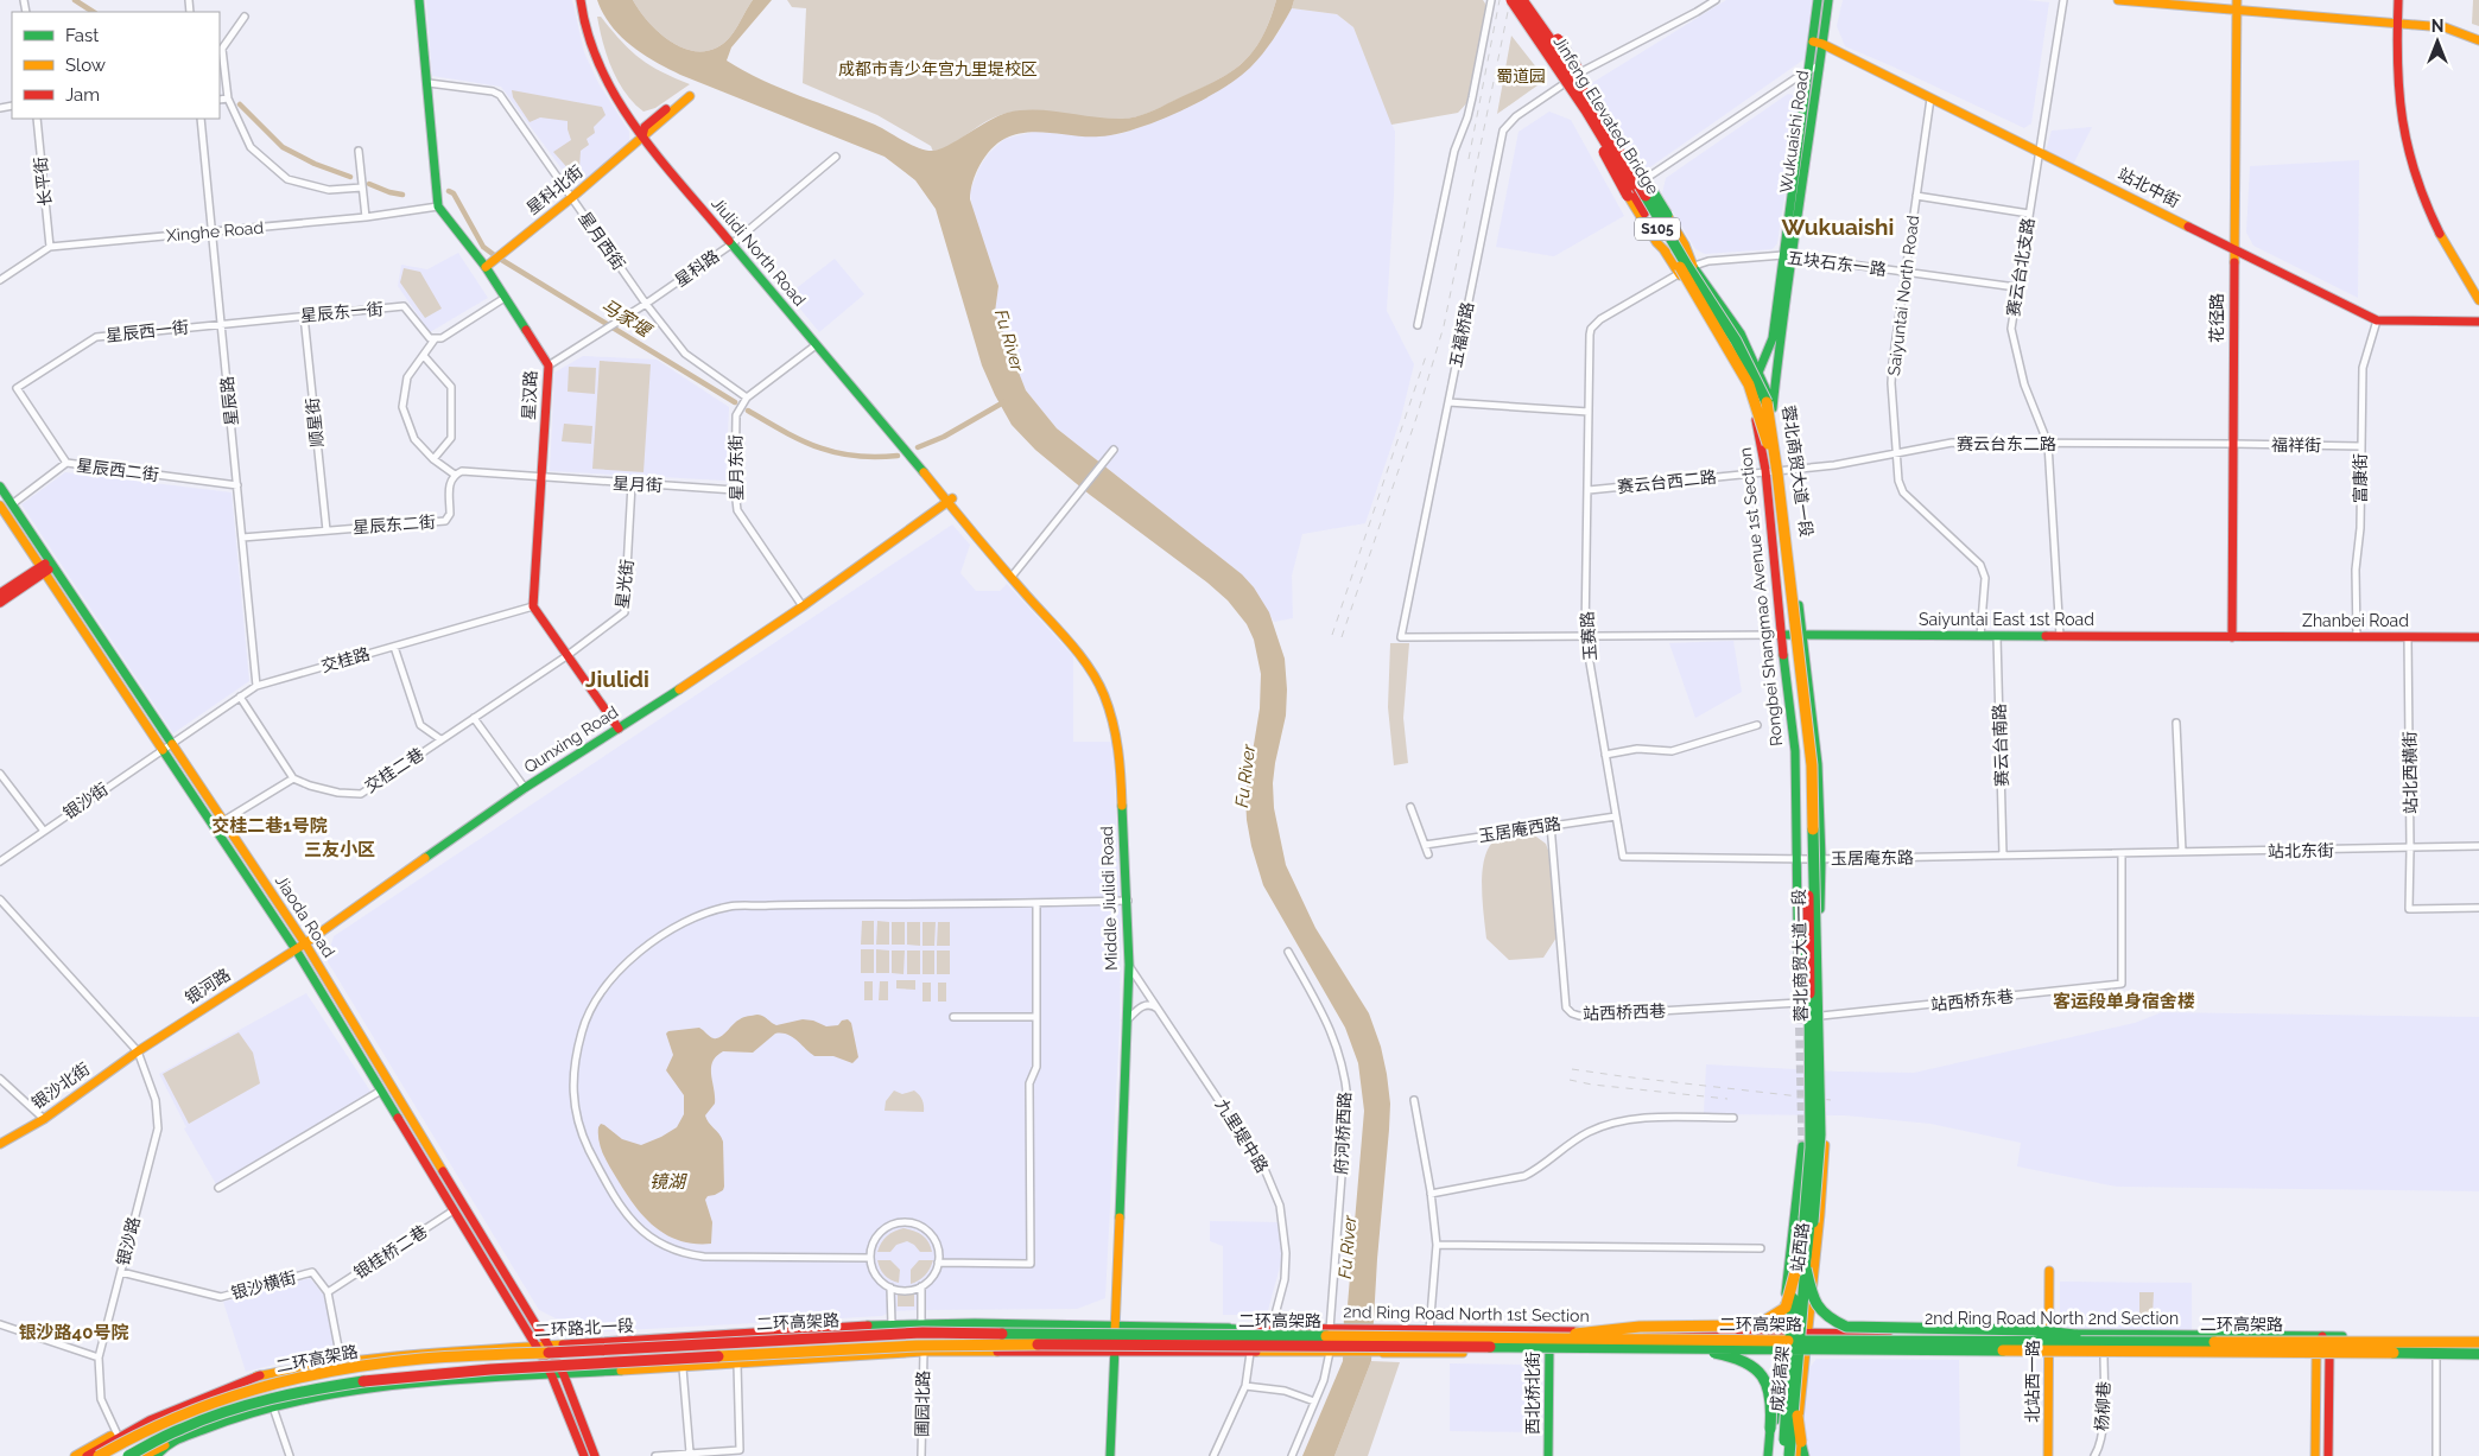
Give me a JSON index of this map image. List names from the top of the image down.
{
  "streets": {
    "main road": [
      "Jinfeng Elevated Bridge",
      "Wukuaishi Road",
      "站北中街",
      "星科北街",
      "S105",
      "Jiulidi North Road",
      "花径路",
      "星汉路",
      "蓉北商贸大道一段",
      "Rongbei Shangmao Avenue 1st Section",
      "Saiyuntai East 1st Road",
      "Zhanbei Road",
      "Qunxing Road",
      "Middle Jiulidi Road",
      "Jiaoda Road",
      "银河路",
      "银沙北街",
      "站西路",
      "2nd Ring Road North 1st Section",
      "2nd Ring Road North 2nd Section",
      "二环高架路",
      "二环路北一段",
      "成彭高架",
      "北站西一路",
      "西北桥北街"
    ],
    "street": [
      "长平街",
      "Xinghe Road",
      "星月西街",
      "五块石东一路",
      "赛云台北支路",
      "星科路",
      "Saiyuntai North Road",
      "星辰东一街",
      "星辰西一街",
      "五福桥路",
      "星辰路",
      "顺星街",
      "赛云台东二路",
      "福祥街",
      "星月东街",
      "星辰西二街",
      "富康街",
      "赛云台西二路",
      "星月街",
      "星辰东二街",
      "星光街",
      "玉赛路",
      "交桂路",
      "赛云台南路",
      "交桂二巷",
      "站北西横街",
      "银沙街",
      "玉居庵西路",
      "站北东街",
      "玉居庵东路",
      "站西桥东巷",
      "站西桥西巷",
      "府河桥西路",
      "九里堤中路",
      "银沙路",
      "银桂桥二巷",
      "银沙横街",
      "圃园北路",
      "杨柳巷"
    ]
  },
  "crossings": [
    ["Jinfeng Elevated Bridge", "赛云台东二路"],
    ["Jinfeng Elevated Bridge", "蓉北商贸大道一段"],
    ["Jinfeng Elevated Bridge", "赛云台西二路"],
    ["Jinfeng Elevated Bridge", "Rongbei Shangmao Avenue 1st Section"],
    ["Wukuaishi Road", "站北中街"],
    ["Wukuaishi Road", "五块石东一路"],
    ["Wukuaishi Road", "蓉北商贸大道一段"],
    ["Wukuaishi Road", "Rongbei Shangmao Avenue 1st Section"],
    ["长平街", "Xinghe Road"],
    ["站北中街", "赛云台北支路"],
    ["站北中街", "Saiyuntai North Road"],
    ["站北中街", "花径路"],
    ["站北中街", "富康街"],
    ["星科北街", "星月西街"],
    ["星科北街", "Jiulidi North Road"],
    ["星科北街", "星汉路"],
    ["Xinghe Road", "星汉路"],
    ["Xinghe Road", "星辰路"],
    ["星月西街", "星科路"],
    ["星月西街", "星月东街"],
    ["Jiulidi North Road", "星科路"],
    ["Jiulidi North Road", "Qunxing Road"],
    ["Jiulidi North Road", "Middle Jiulidi Road"],
    ["五块石东一路", "赛云台北支路"],
    ["五块石东一路", "Saiyuntai North Road"],
    ["五块石东一路", "蓉北商贸大道一段"],
    ["五块石东一路", "玉赛路"],
    ["赛云台北支路", "赛云台东二路"],
    ["赛云台北支路", "Saiyuntai East 1st Road"],
    ["星科路", "星汉路"],
    ["Saiyuntai North Road", "赛云台东二路"],
    ["Saiyuntai North Road", "Saiyuntai East 1st Road"],
    ["星辰东一街", "星辰西一街"],
    ["星辰东一街", "星辰路"],
    ["星辰东一街", "顺星街"],
    ["花径路", "赛云台东二路"],
    ["花径路", "福祥街"],
    ["花径路", "Saiyuntai East 1st Road"],
    ["花径路", "Zhanbei Road"],
    ["星辰西一街", "星辰路"],
    ["星辰西一街", "星辰西二街"],
    ["五福桥路", "蓉北商贸大道一段"],
    ["五福桥路", "Rongbei Shangmao Avenue 1st Section"],
    ["五福桥路", "玉赛路"],
    ["星汉路", "星月街"],
    ["星汉路", "交桂路"],
    ["星辰路", "星辰西二街"],
    ["星辰路", "星辰东二街"],
    ["星辰路", "交桂路"],
    ["顺星街", "星辰东二街"],
    ["赛云台东二路", "福祥街"],
    ["赛云台东二路", "蓉北商贸大道一段"],
    ["赛云台东二路", "赛云台西二路"],
    ["赛云台东二路", "Rongbei Shangmao Avenue 1st Section"],
    ["福祥街", "富康街"],
    ["星月东街", "星月街"],
    ["星月东街", "Qunxing Road"],
    ["星辰西二街", "Jiaoda Road"],
    ["蓉北商贸大道一段", "赛云台西二路"],
    ["蓉北商贸大道一段", "Rongbei Shangmao Avenue 1st Section"],
    ["蓉北商贸大道一段", "Saiyuntai East 1st Road"],
    ["蓉北商贸大道一段", "玉赛路"],
    ["蓉北商贸大道一段", "玉居庵东路"],
    ["蓉北商贸大道一段", "站西桥东巷"],
    ["蓉北商贸大道一段", "成彭高架"],
    ["富康街", "Zhanbei Road"],
    ["赛云台西二路", "Rongbei Shangmao Avenue 1st Section"],
    ["赛云台西二路", "玉赛路"],
    ["星月街", "星光街"],
    ["星光街", "交桂二巷"],
    ["Rongbei Shangmao Avenue 1st Section", "Saiyuntai East 1st Road"],
    ["Rongbei Shangmao Avenue 1st Section", "玉赛路"],
    ["Rongbei Shangmao Avenue 1st Section", "玉居庵东路"],
    ["Rongbei Shangmao Avenue 1st Section", "站西桥西巷"],
    ["Saiyuntai East 1st Road", "Zhanbei Road"],
    ["Saiyuntai East 1st Road", "赛云台南路"],
    ["Zhanbei Road", "站北西横街"],
    ["玉赛路", "玉居庵西路"],
    ["玉赛路", "玉居庵东路"],
    ["交桂路", "银沙街"],
    ["交桂路", "Jiaoda Road"],
    ["Qunxing Road", "Middle Jiulidi Road"],
    ["Qunxing Road", "Jiaoda Road"],
    ["Qunxing Road", "银河路"],
    ["赛云台南路", "玉居庵东路"],
    ["站北西横街", "站北东街"],
    ["银沙街", "Jiaoda Road"],
    ["玉居庵西路", "站西桥西巷"],
    ["站北东街", "玉居庵东路"],
    ["站北东街", "站西桥东巷"],
    ["玉居庵东路", "站西桥东巷"],
    ["Middle Jiulidi Road", "九里堤中路"],
    ["Middle Jiulidi Road", "2nd Ring Road North 1st Section"],
    ["Middle Jiulidi Road", "二环路北一段"],
    ["Jiaoda Road", "银河路"],
    ["Jiaoda Road", "银桂桥二巷"],
    ["Jiaoda Road", "二环路北一段"],
    ["银河路", "银沙北街"],
    ["银河路", "银沙路"],
    ["银沙北街", "银沙路"],
    ["府河桥西路", "2nd Ring Road North 1st Section"],
    ["九里堤中路", "2nd Ring Road North 1st Section"],
    ["银沙路", "银沙横街"],
    ["银沙路", "二环路北一段"],
    ["站西路", "2nd Ring Road North 1st Section"],
    ["站西路", "2nd Ring Road North 2nd Section"],
    ["银桂桥二巷", "银沙横街"],
    ["2nd Ring Road North 1st Section", "2nd Ring Road North 2nd Section"],
    ["2nd Ring Road North 1st Section", "二环路北一段"],
    ["2nd Ring Road North 1st Section", "西北桥北街"],
    ["2nd Ring Road North 2nd Section", "二环高架路"],
    ["2nd Ring Road North 2nd Section", "北站西一路"]
  ],
  "districts": [
    "Wukuaishi",
    "Jiulidi",
    "交桂二巷1号院",
    "三友小区",
    "客运段单身宿舍楼",
    "银沙路40号院"
  ],
  "water": ["马家堰", "Fu River", "镜湖"],
  "parks": ["成都市青少年宫九里堤校区", "蜀道园"],
  "legend": ["Fast", "Slow", "Jam"],
  "north": "top"
}
